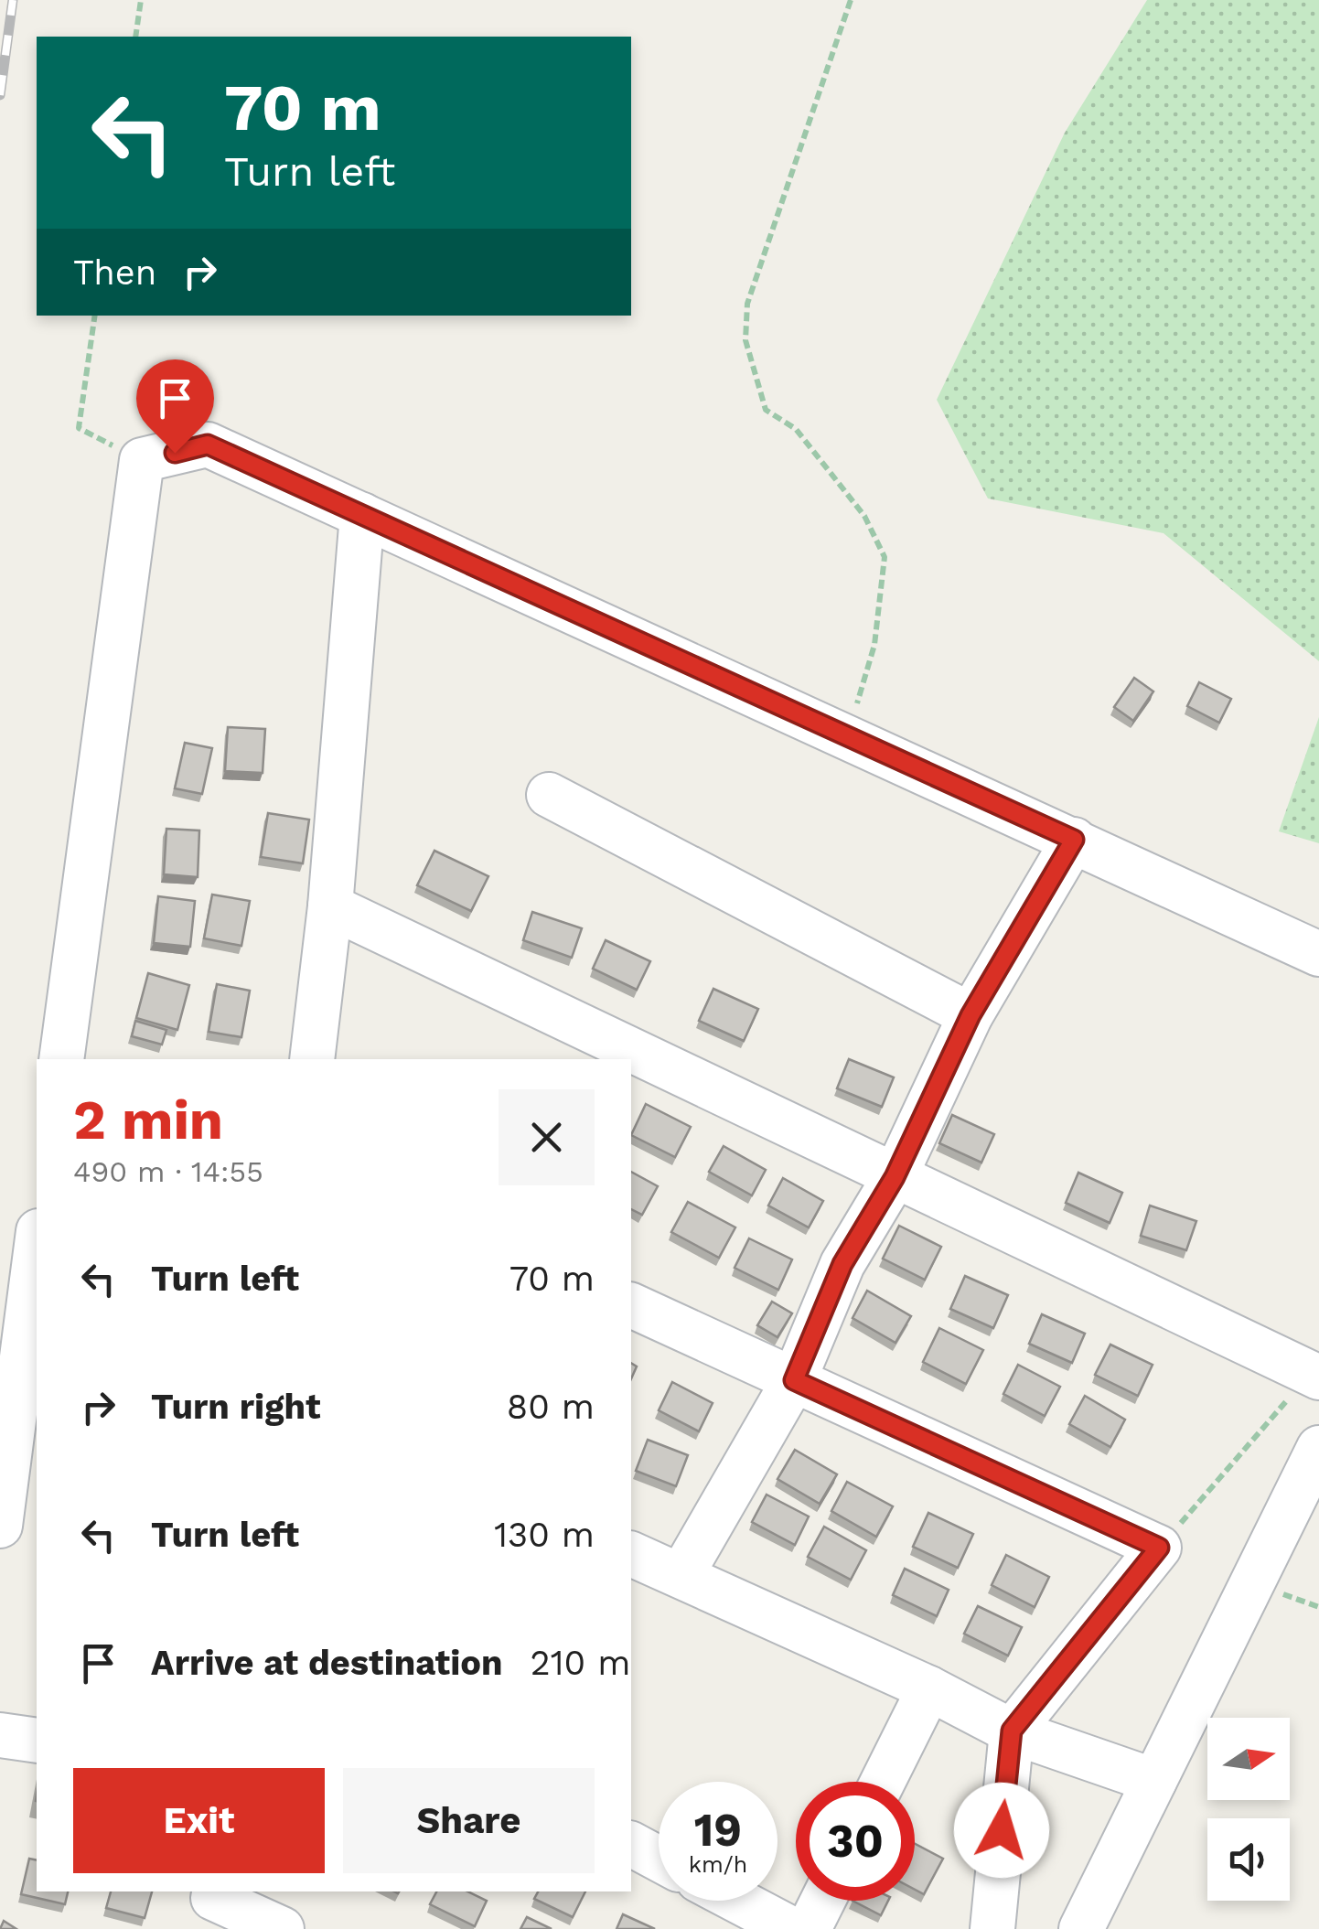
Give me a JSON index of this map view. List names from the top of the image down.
{
  "north": "right",
  "page": {
    "turn": ["70 m", "Turn left"],
    "then": "Then",
    "heading": ["2 min", "490 m · 14:55"],
    "list": [
      {
        "name": "Turn left",
        "value": "70 m"
      },
      {
        "name": "Turn right",
        "value": "80 m"
      },
      {
        "name": "Turn left",
        "value": "130 m"
      },
      {
        "name": "Arrive at destination",
        "value": "210 m"
      }
    ],
    "buttons": ["Exit", "Share"],
    "speed": "19 km/h",
    "limit": "30"
  }
}
